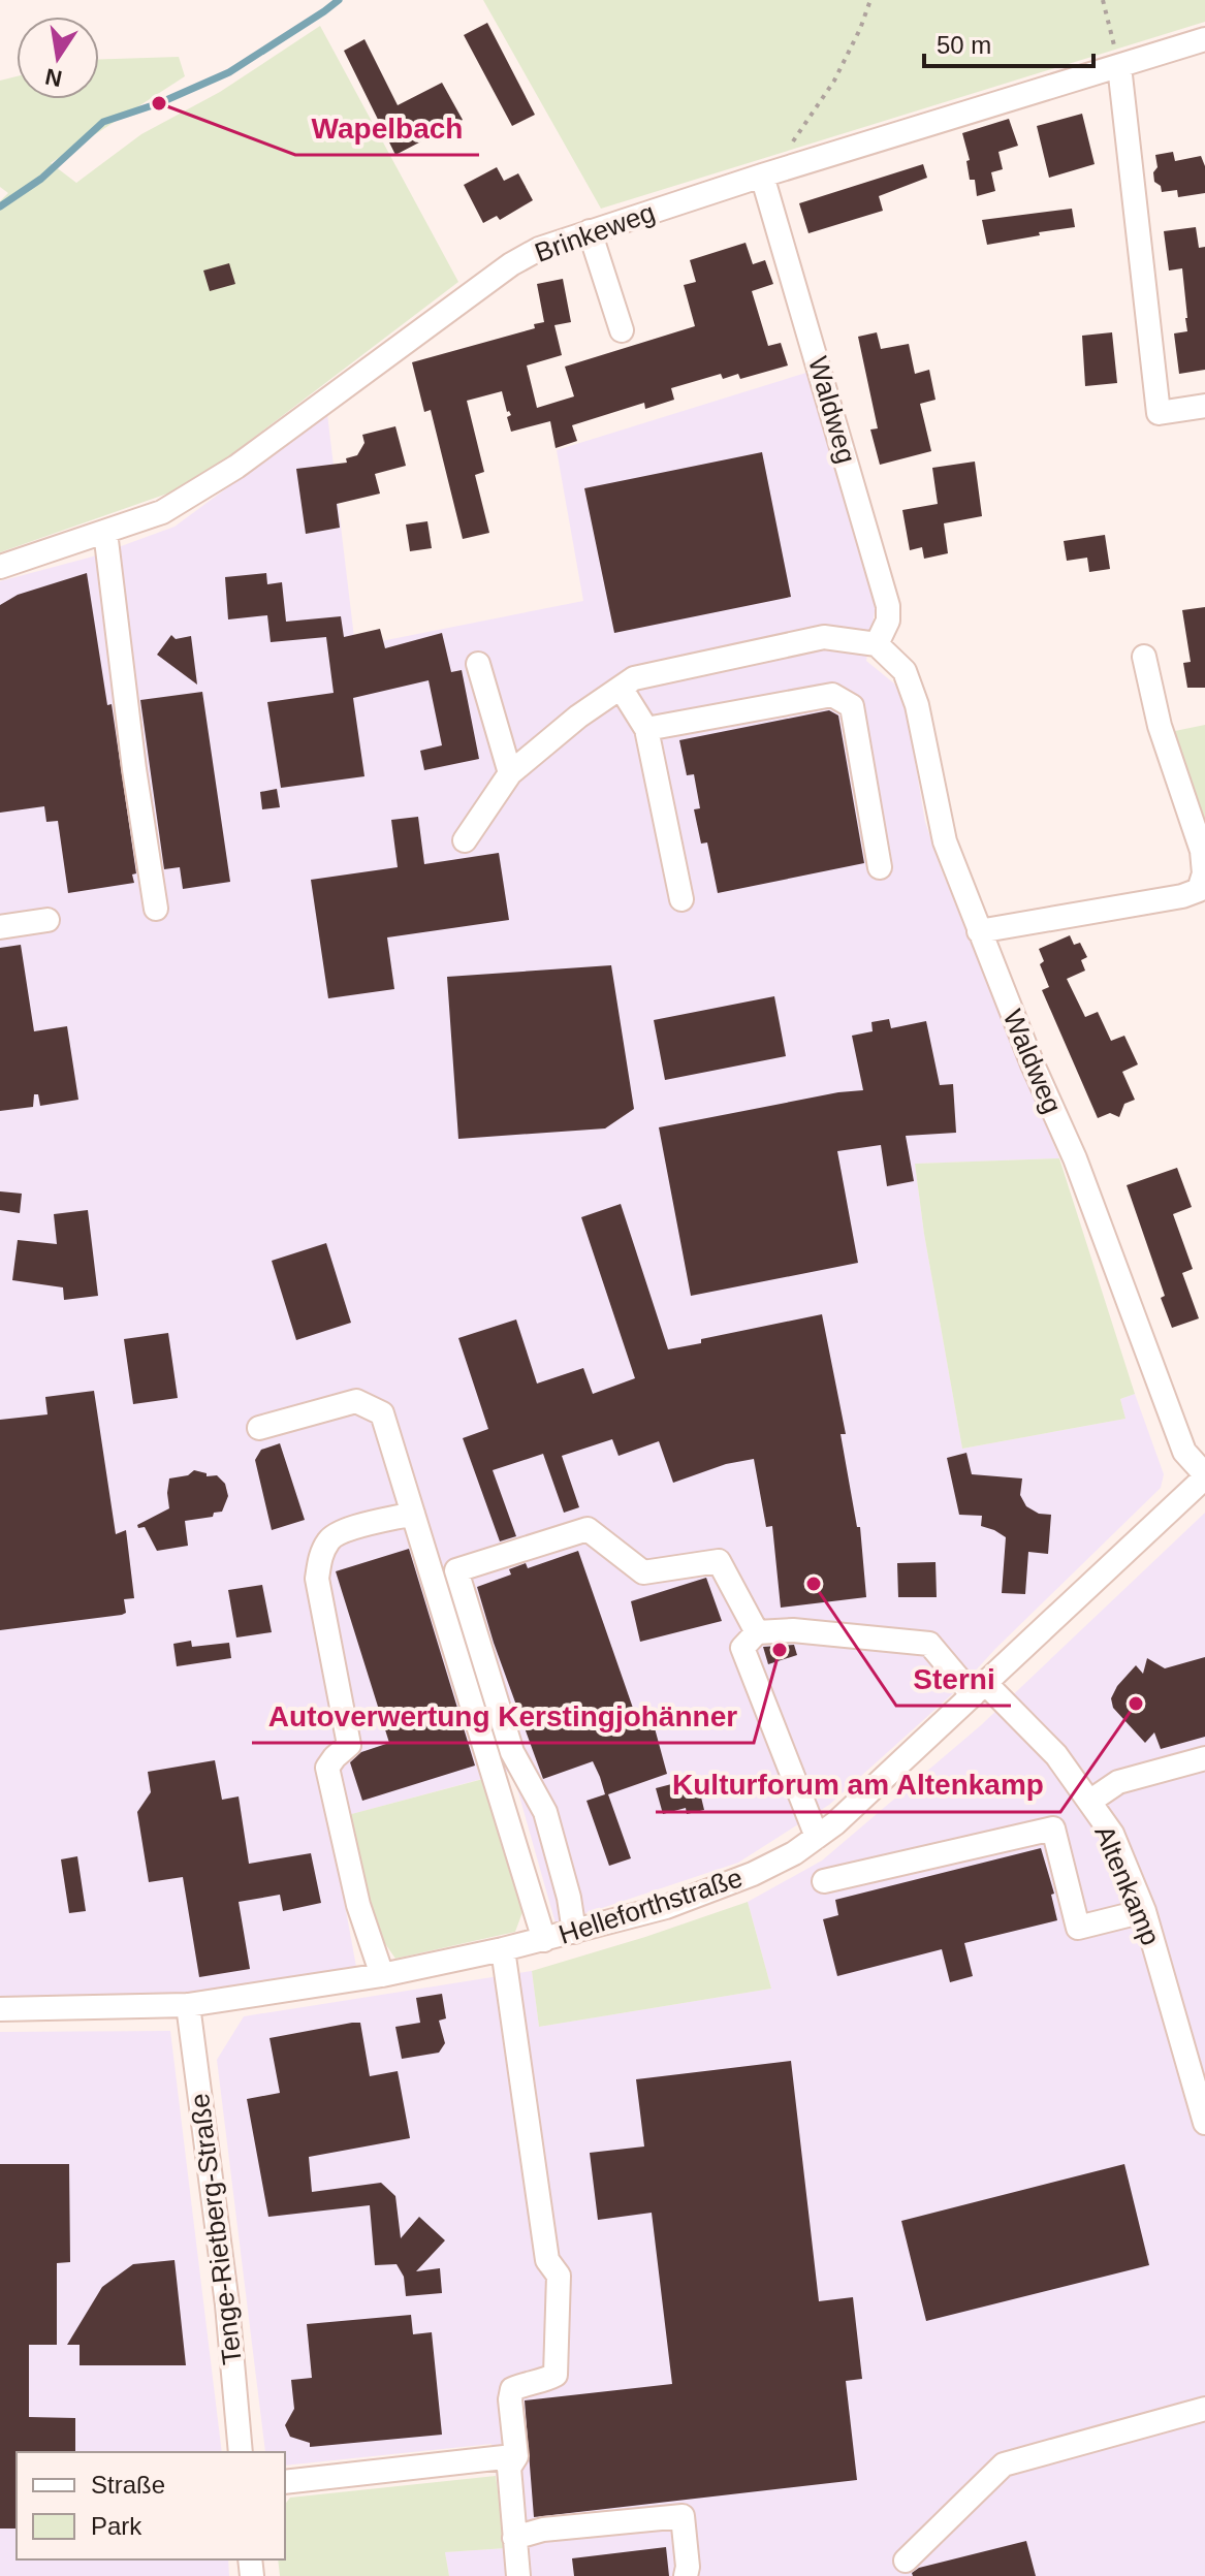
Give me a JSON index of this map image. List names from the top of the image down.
{
  "streets": {
    "street": [
      "Brinkeweg",
      "Waldweg",
      "Altenkamp",
      "Helleforthstraße",
      "Tenge-Rietberg-Straße"
    ]
  },
  "crossings": [
    ["Brinkeweg", "Waldweg"],
    ["Waldweg", "Helleforthstraße"],
    ["Altenkamp", "Helleforthstraße"],
    ["Helleforthstraße", "Tenge-Rietberg-Straße"]
  ],
  "places": [
    "Wapelbach",
    "Sterni",
    "Autoverwertung Kerstingjohänner",
    "Kulturforum am Altenkamp"
  ],
  "legend": ["Straße", "Park"],
  "scale_bar": "50 m",
  "north": "bottom"
}
